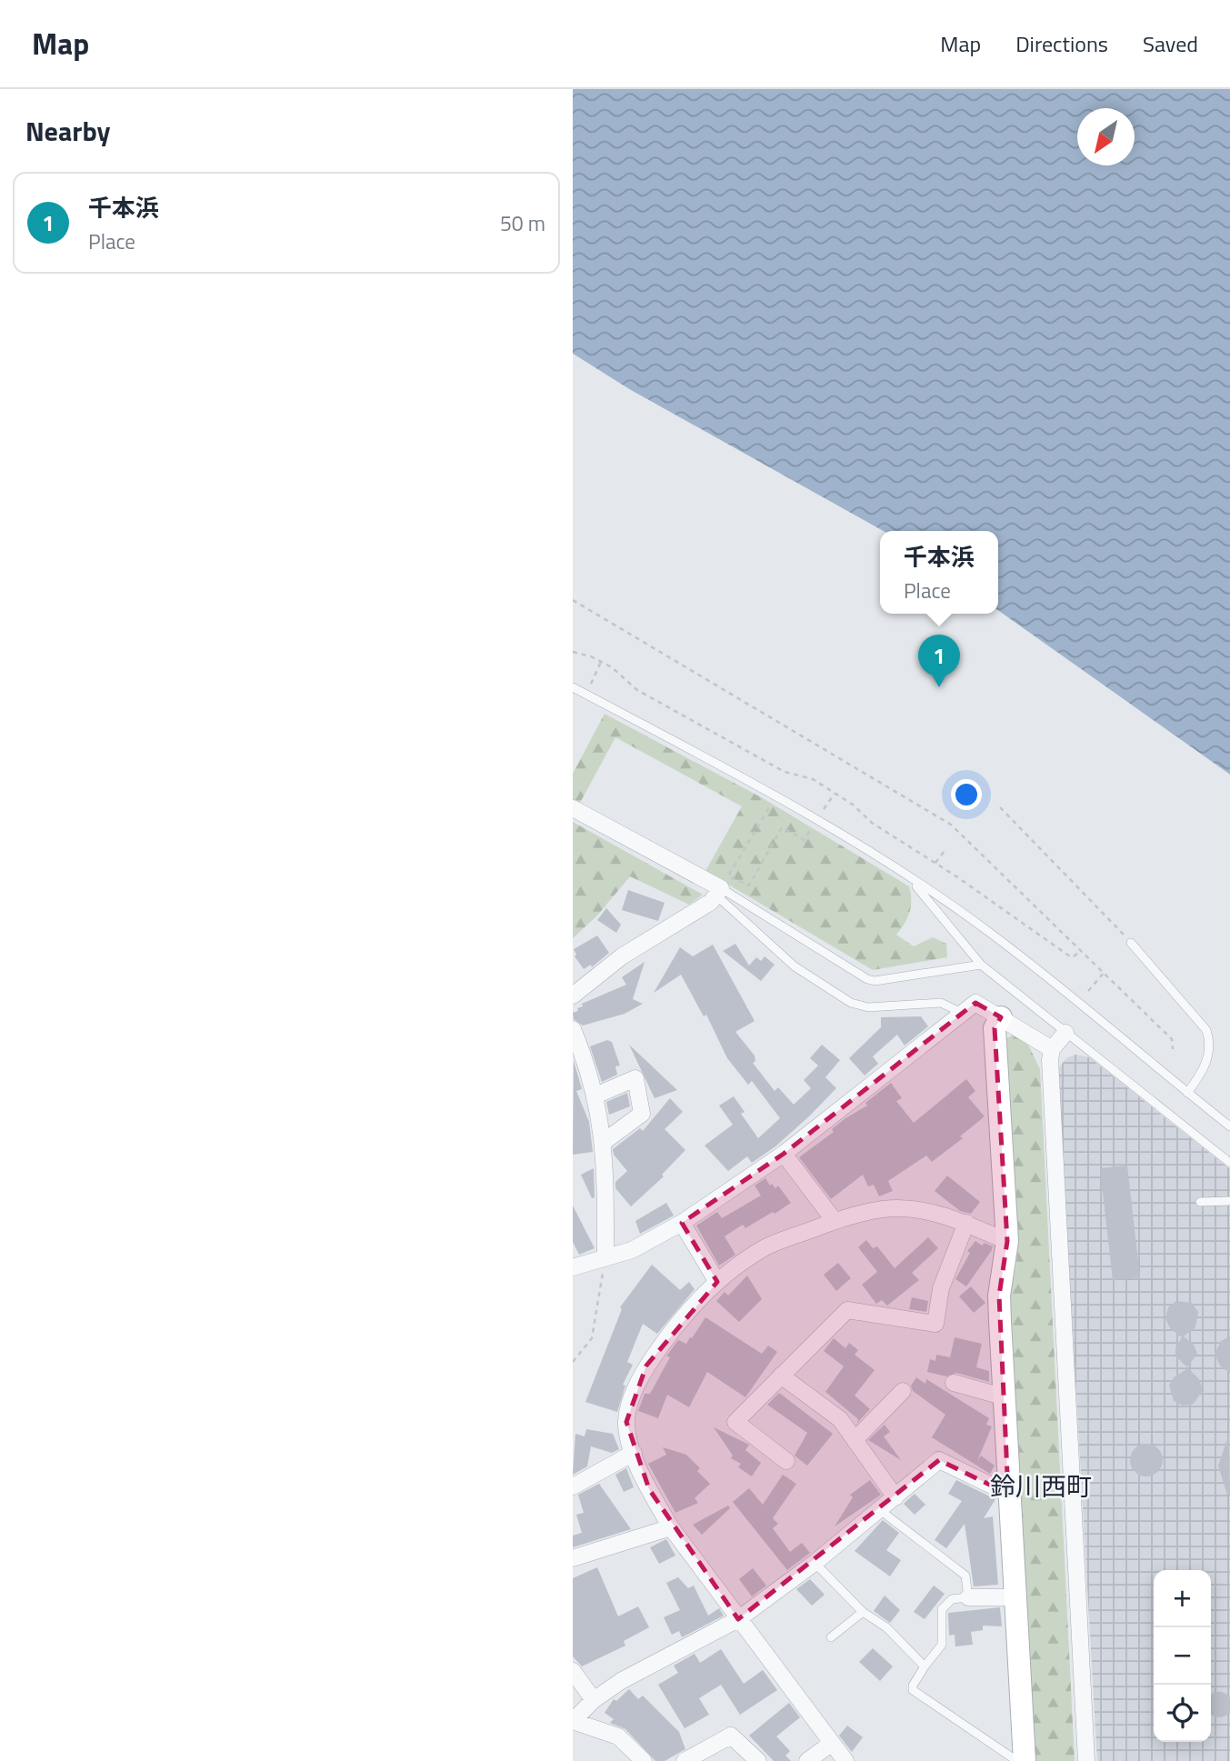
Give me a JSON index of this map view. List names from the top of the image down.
{
  "districts": ["鈴川西町"],
  "north": "bottom left",
  "page": {
    "header": "Map",
    "nav": ["Map", "Directions", "Saved"],
    "heading": "Nearby",
    "list": [
      {
        "mark": "1",
        "name": "千本浜",
        "note": "Place",
        "value": "50 m"
      }
    ],
    "popup": ["千本浜", "Place"],
    "pins": "1",
    "map_buttons": ["+", "−"]
  }
}
